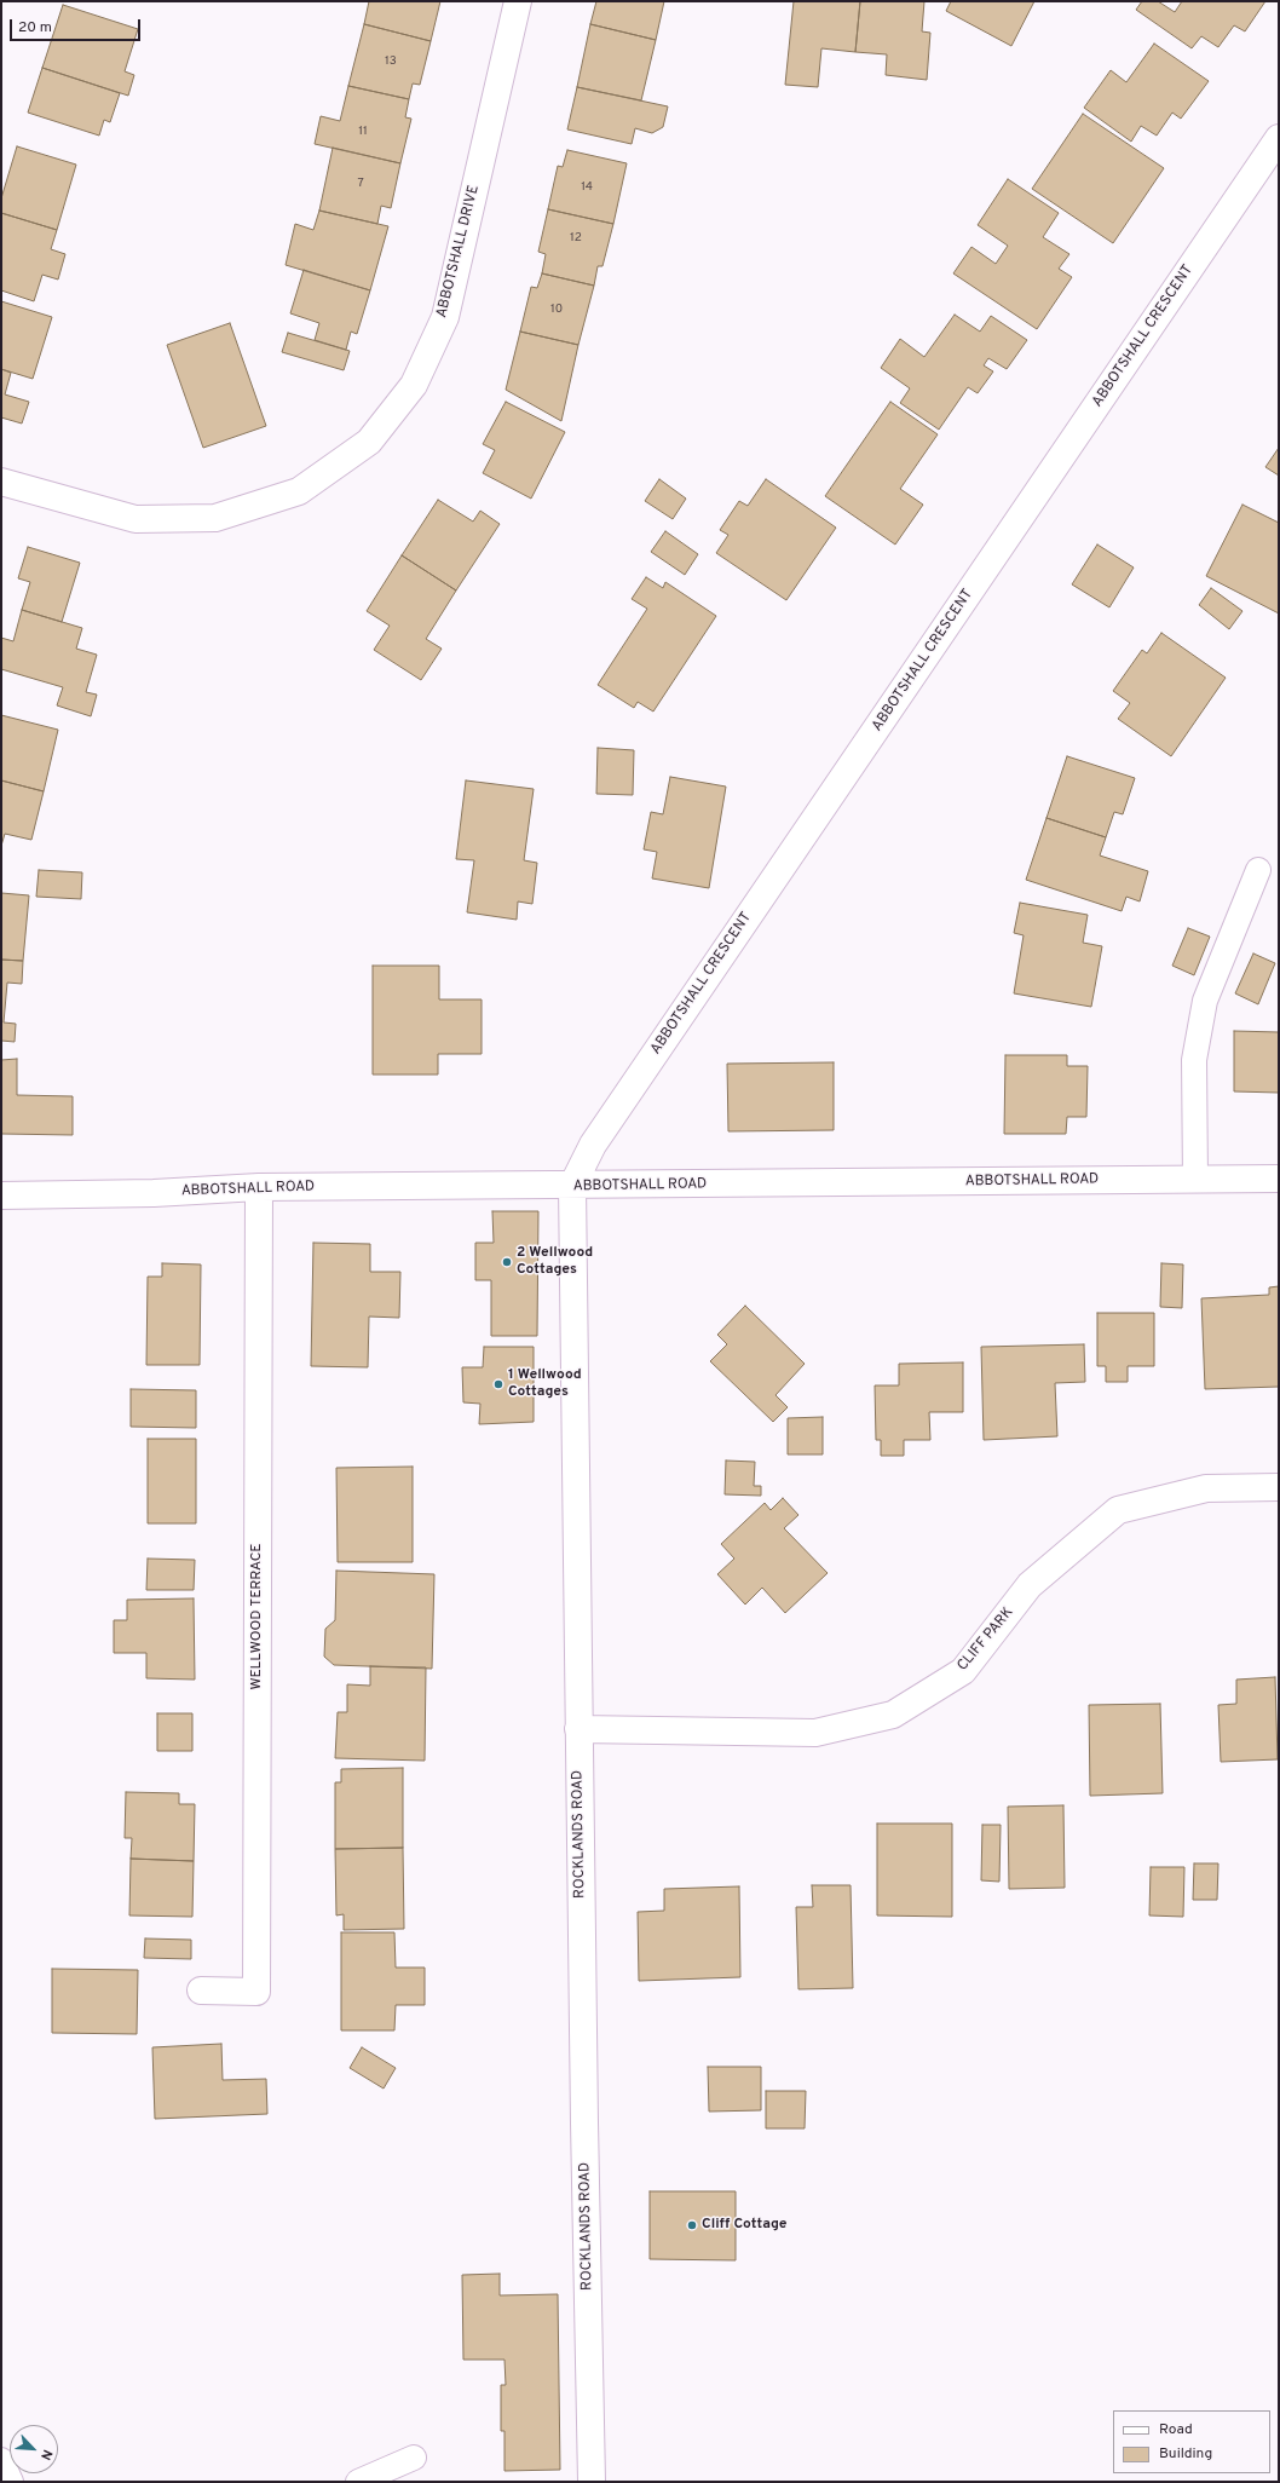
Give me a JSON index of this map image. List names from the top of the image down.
{
  "streets": {
    "street": [
      "ABBOTSHALL DRIVE",
      "ABBOTSHALL CRESCENT",
      "ABBOTSHALL ROAD",
      "WELLWOOD TERRACE",
      "CLIFF PARK",
      "ROCKLANDS ROAD"
    ]
  },
  "crossings": [
    ["ABBOTSHALL CRESCENT", "ABBOTSHALL ROAD"],
    ["ABBOTSHALL CRESCENT", "ROCKLANDS ROAD"],
    ["ABBOTSHALL ROAD", "WELLWOOD TERRACE"],
    ["ABBOTSHALL ROAD", "ROCKLANDS ROAD"],
    ["CLIFF PARK", "ROCKLANDS ROAD"]
  ],
  "places": ["2 Wellwood Cottages", "1 Wellwood Cottages", "Cliff Cottage"],
  "house_numbers": [
    "13",
    "11",
    "7",
    "14",
    "12",
    "10"
  ],
  "legend": ["Road", "Building"],
  "scale_bar": "20 m",
  "north": "bottom right"
}
